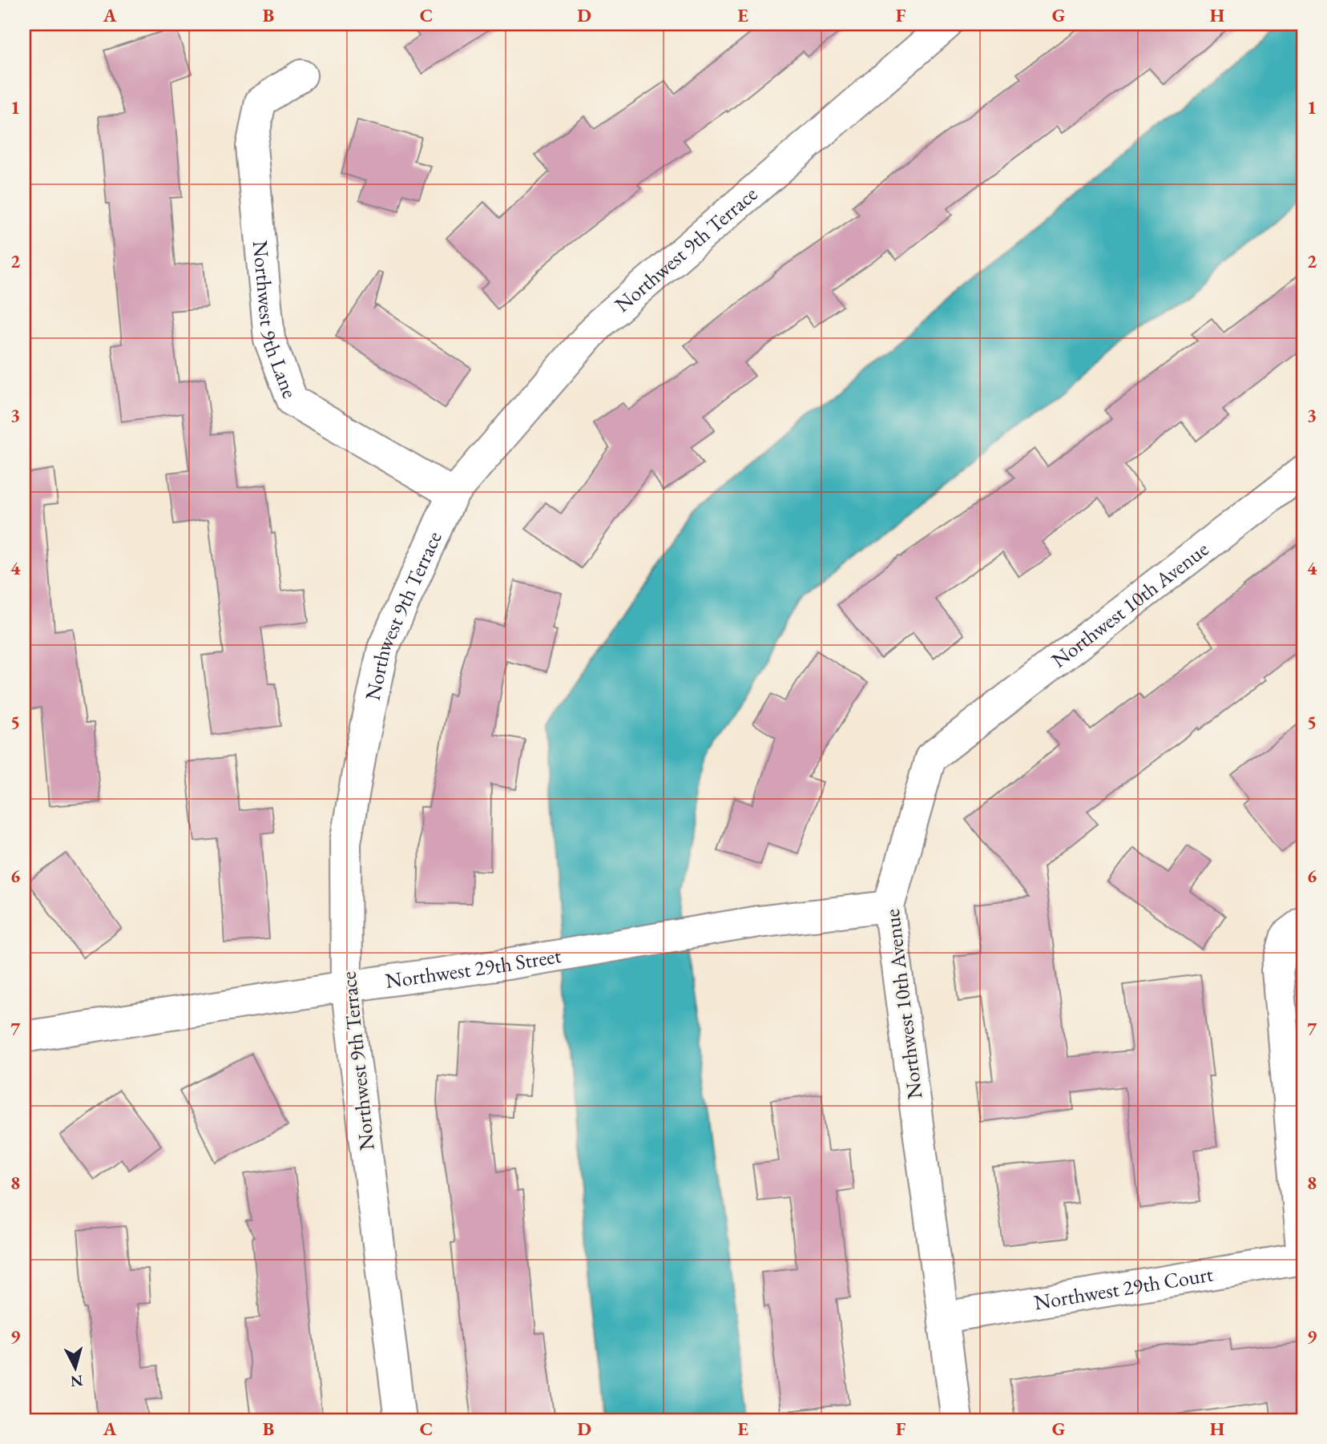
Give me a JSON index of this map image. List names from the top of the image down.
{
  "streets": {
    "street": [
      "Northwest 9th Terrace",
      "Northwest 9th Lane",
      "Northwest 10th Avenue",
      "Northwest 29th Street",
      "Northwest 29th Court"
    ]
  },
  "crossings": [
    ["Northwest 9th Terrace", "Northwest 9th Lane"],
    ["Northwest 9th Terrace", "Northwest 29th Street"],
    ["Northwest 10th Avenue", "Northwest 29th Street"],
    ["Northwest 10th Avenue", "Northwest 29th Court"]
  ],
  "north": "bottom",
  "grid": {
    "columns": [
      "A",
      "B",
      "C",
      "D",
      "E",
      "F",
      "G",
      "H"
    ],
    "rows": [
      "1",
      "2",
      "3",
      "4",
      "5",
      "6",
      "7",
      "8",
      "9"
    ]
  }
}
